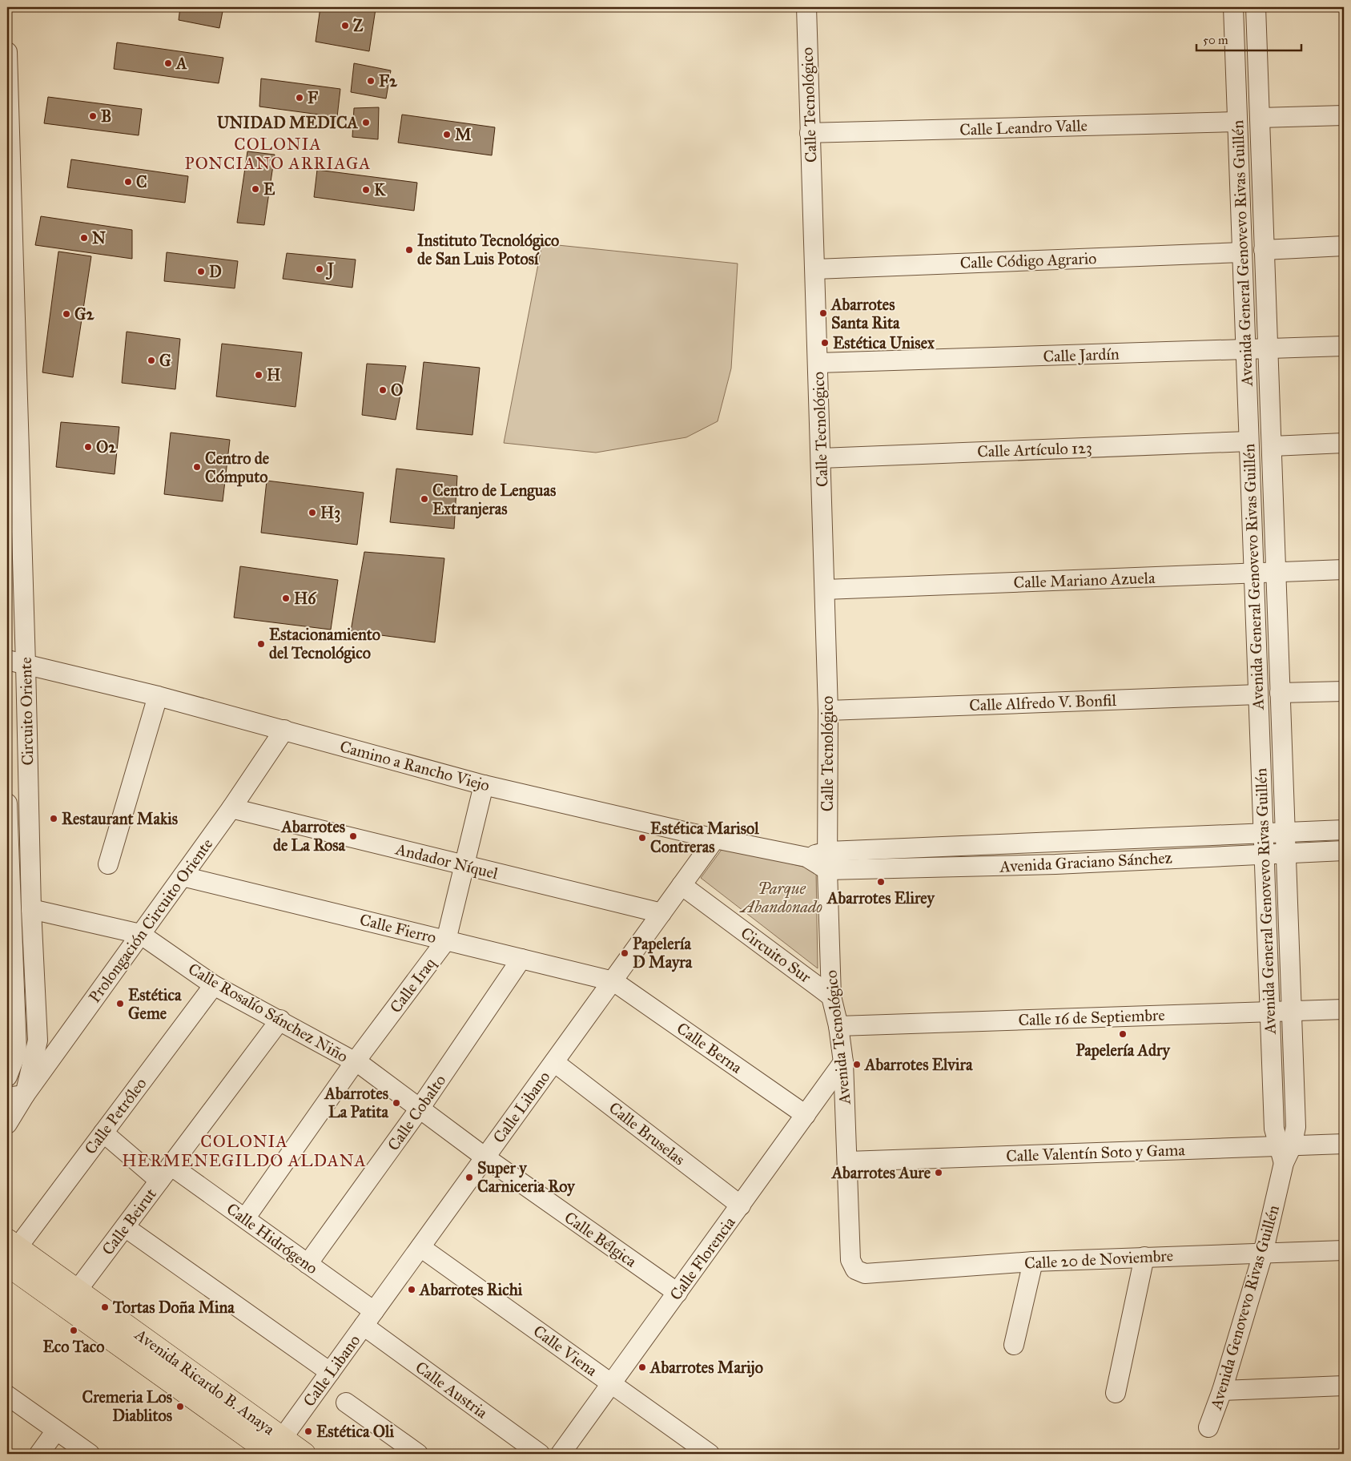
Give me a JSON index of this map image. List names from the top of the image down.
{
  "streets": {
    "main road": ["Avenida Ricardo B. Anaya"],
    "street": [
      "Calle Tecnológico",
      "Calle Leandro Valle",
      "Avenida General Genovevo Rivas Guillén",
      "Calle Código Agrario",
      "Calle Jardín",
      "Calle Artículo 123",
      "Calle Mariano Azuela",
      "Calle Alfredo V. Bonfil",
      "Circuito Oriente",
      "Camino a Rancho Viejo",
      "Andador Níquel",
      "Avenida Graciano Sánchez",
      "Prolongación Circuito Oriente",
      "Calle Fierro",
      "Circuito Sur",
      "Calle Iraq",
      "Calle Rosalío Sánchez Niño",
      "Calle 16 de Septiembre",
      "Avenida Tecnológico",
      "Calle Berna",
      "Calle Libano",
      "Calle Cobalto",
      "Calle Petróleo",
      "Calle Bruselas",
      "Calle Valentín Soto y Gama",
      "Calle Beirut",
      "Calle Hidrógeno",
      "Calle Bélgica",
      "Calle Florencia",
      "Calle 20 de Noviembre",
      "Avenida Genovevo Rivas Guillén",
      "Calle Viena",
      "Calle Austria"
    ]
  },
  "crossings": [
    ["Calle Tecnológico", "Calle Leandro Valle"],
    ["Calle Tecnológico", "Calle Código Agrario"],
    ["Calle Tecnológico", "Calle Jardín"],
    ["Calle Tecnológico", "Calle Artículo 123"],
    ["Calle Tecnológico", "Calle Mariano Azuela"],
    ["Calle Tecnológico", "Calle Alfredo V. Bonfil"],
    ["Calle Tecnológico", "Camino a Rancho Viejo"],
    ["Calle Tecnológico", "Avenida Graciano Sánchez"],
    ["Calle Tecnológico", "Avenida Tecnológico"],
    ["Calle Leandro Valle", "Avenida General Genovevo Rivas Guillén"],
    ["Avenida General Genovevo Rivas Guillén", "Calle Código Agrario"],
    ["Avenida General Genovevo Rivas Guillén", "Calle Jardín"],
    ["Avenida General Genovevo Rivas Guillén", "Calle Artículo 123"],
    ["Avenida General Genovevo Rivas Guillén", "Calle Mariano Azuela"],
    ["Avenida General Genovevo Rivas Guillén", "Calle Alfredo V. Bonfil"],
    ["Avenida General Genovevo Rivas Guillén", "Avenida Graciano Sánchez"],
    ["Avenida General Genovevo Rivas Guillén", "Calle 16 de Septiembre"],
    ["Avenida General Genovevo Rivas Guillén", "Calle Valentín Soto y Gama"],
    ["Avenida General Genovevo Rivas Guillén", "Avenida Genovevo Rivas Guillén"],
    ["Circuito Oriente", "Camino a Rancho Viejo"],
    ["Circuito Oriente", "Prolongación Circuito Oriente"],
    ["Circuito Oriente", "Calle Rosalío Sánchez Niño"],
    ["Camino a Rancho Viejo", "Avenida Graciano Sánchez"],
    ["Camino a Rancho Viejo", "Prolongación Circuito Oriente"],
    ["Camino a Rancho Viejo", "Calle Iraq"],
    ["Camino a Rancho Viejo", "Avenida Tecnológico"],
    ["Camino a Rancho Viejo", "Calle Libano"],
    ["Andador Níquel", "Prolongación Circuito Oriente"],
    ["Andador Níquel", "Calle Iraq"],
    ["Andador Níquel", "Calle Libano"],
    ["Avenida Graciano Sánchez", "Avenida Tecnológico"],
    ["Prolongación Circuito Oriente", "Calle Fierro"],
    ["Prolongación Circuito Oriente", "Calle Rosalío Sánchez Niño"],
    ["Calle Fierro", "Calle Iraq"],
    ["Calle Fierro", "Calle Berna"],
    ["Calle Fierro", "Calle Libano"],
    ["Calle Fierro", "Calle Cobalto"],
    ["Circuito Sur", "Avenida Tecnológico"],
    ["Circuito Sur", "Calle Libano"],
    ["Calle Iraq", "Calle Rosalío Sánchez Niño"],
    ["Calle Iraq", "Calle Hidrógeno"],
    ["Calle Rosalío Sánchez Niño", "Calle Libano"],
    ["Calle Rosalío Sánchez Niño", "Calle Cobalto"],
    ["Calle Rosalío Sánchez Niño", "Calle Petróleo"],
    ["Calle Rosalío Sánchez Niño", "Calle Beirut"],
    ["Calle Rosalío Sánchez Niño", "Calle Bélgica"],
    ["Calle 16 de Septiembre", "Avenida Tecnológico"],
    ["Avenida Tecnológico", "Calle Valentín Soto y Gama"],
    ["Avenida Tecnológico", "Calle Florencia"],
    ["Avenida Tecnológico", "Calle 20 de Noviembre"],
    ["Calle Berna", "Calle Libano"],
    ["Calle Berna", "Calle Florencia"],
    ["Calle Libano", "Calle Bruselas"],
    ["Calle Libano", "Calle Hidrógeno"],
    ["Calle Libano", "Calle Bélgica"],
    ["Calle Libano", "Calle Viena"],
    ["Calle Libano", "Avenida Ricardo B. Anaya"],
    ["Calle Libano", "Calle Austria"],
    ["Calle Cobalto", "Calle Hidrógeno"],
    ["Calle Petróleo", "Calle Hidrógeno"],
    ["Calle Petróleo", "Avenida Ricardo B. Anaya"],
    ["Calle Bruselas", "Calle Florencia"],
    ["Calle Valentín Soto y Gama", "Avenida Genovevo Rivas Guillén"],
    ["Calle Beirut", "Calle Hidrógeno"],
    ["Calle Beirut", "Avenida Ricardo B. Anaya"],
    ["Calle Hidrógeno", "Calle Austria"],
    ["Calle Bélgica", "Calle Florencia"],
    ["Calle Florencia", "Calle Viena"],
    ["Calle 20 de Noviembre", "Avenida Genovevo Rivas Guillén"]
  ],
  "districts": ["COLONIA PONCIANO ARRIAGA", "COLONIA HERMENEGILDO ALDANA"],
  "parks": ["Parque Abandonado"],
  "places": [
    "Z",
    "A",
    "F2",
    "F",
    "B",
    "UNIDAD MEDICA",
    "M",
    "C",
    "E",
    "K",
    "N",
    "Instituto Tecnológico de San Luis Potosí",
    "J",
    "D",
    "Abarrotes Santa Rita",
    "G2",
    "Estética Unisex",
    "G",
    "H",
    "O",
    "O2",
    "Centro de Cómputo",
    "Centro de Lenguas Extranjeras",
    "H3",
    "H6",
    "Estacionamiento del Tecnológico",
    "Restaurant Makis",
    "Abarrotes de La Rosa",
    "Estética Marisol Contreras",
    "Abarrotes Elirey",
    "Papelería D Mayra",
    "Estética Geme",
    "Papelería Adry",
    "Abarrotes Elvira",
    "Abarrotes La Patita",
    "Abarrotes Aure",
    "Super y Carniceria Roy",
    "Abarrotes Richi",
    "Tortas Doña Mina",
    "Eco Taco",
    "Abarrotes Marijo",
    "Cremeria Los Diablitos",
    "Estética Oli"
  ],
  "scale_bar": "50 m"
}
